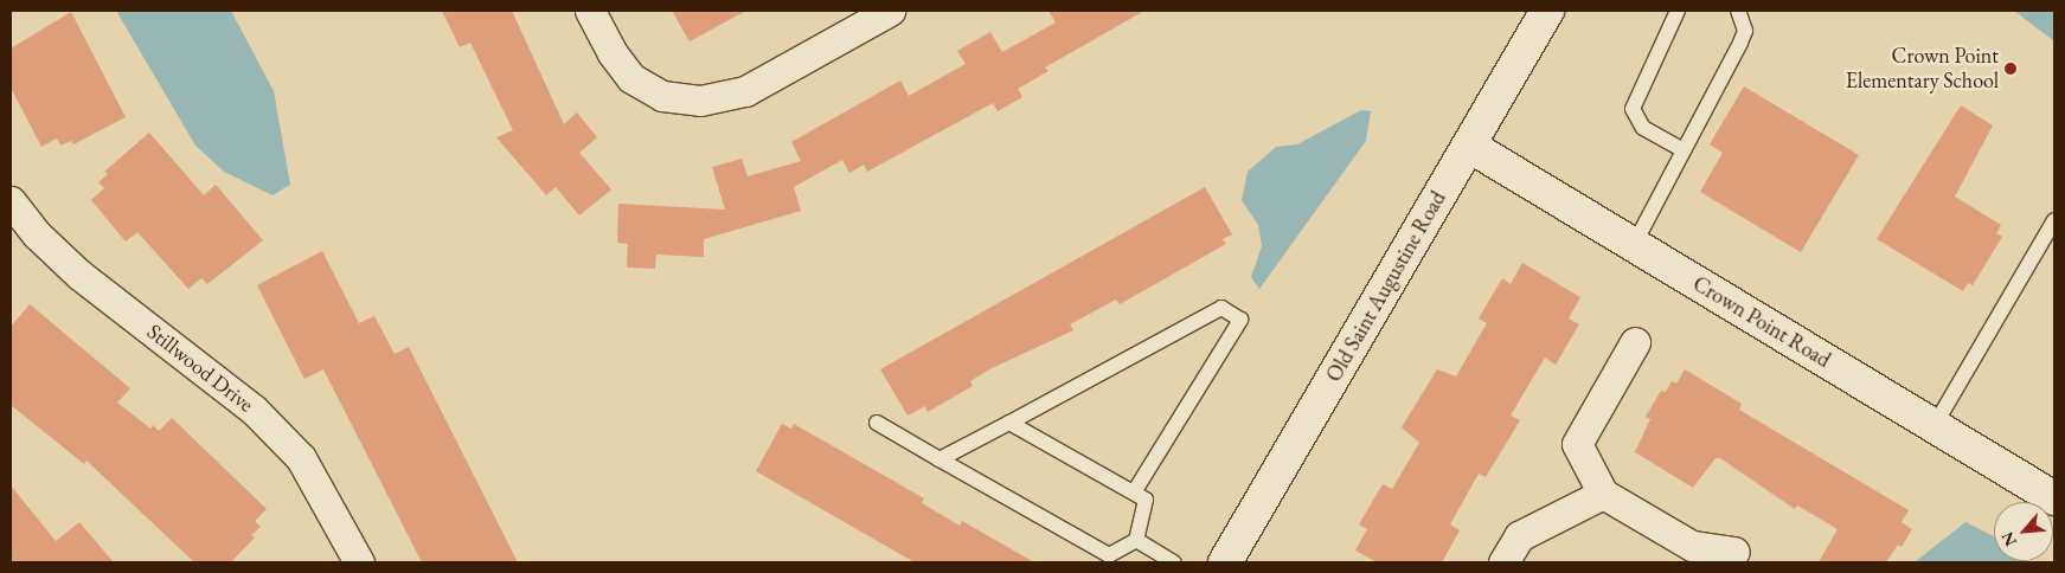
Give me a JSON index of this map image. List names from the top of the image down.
{
  "streets": {
    "street": ["Old Saint Augustine Road", "Crown Point Road", "Stillwood Drive"]
  },
  "crossings": [
    ["Old Saint Augustine Road", "Crown Point Road"]
  ],
  "places": ["Crown Point Elementary School"],
  "north": "bottom left"
}
